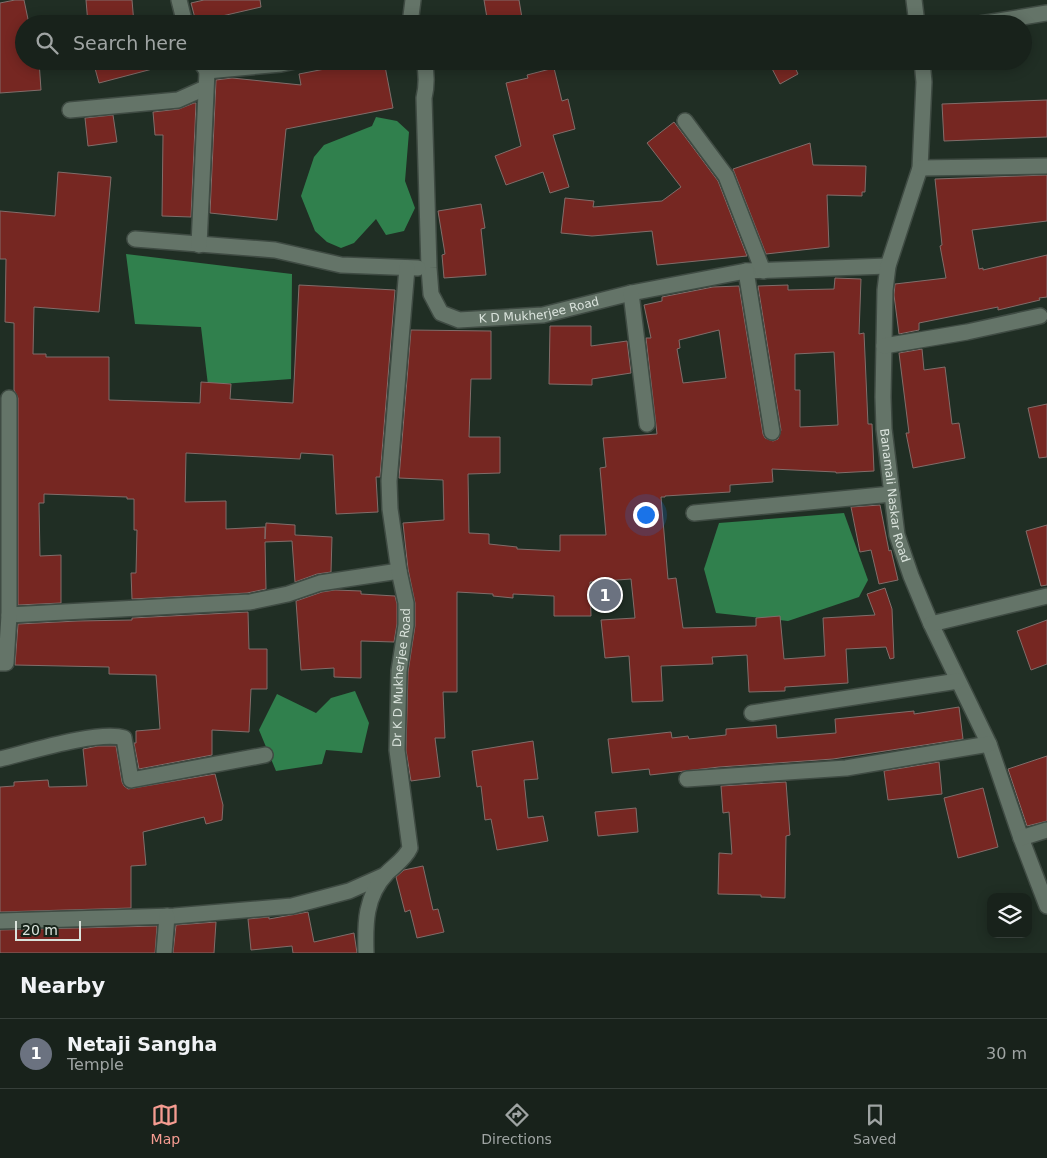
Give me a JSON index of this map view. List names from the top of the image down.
{
  "streets": {
    "street": ["K D Mukherjee Road", "Banamali Naskar Road", "Dr K D Mukherjee Road"]
  },
  "crossings": [
    ["K D Mukherjee Road", "Banamali Naskar Road"]
  ],
  "scale_bar": "20 m",
  "page": {
    "search": "Search here",
    "pins": "1",
    "scale": "20 m",
    "heading": "Nearby",
    "list": [
      {
        "mark": "1",
        "name": "Netaji Sangha",
        "note": "Temple",
        "value": "30 m"
      }
    ],
    "nav": ["Map", "Directions", "Saved"]
  }
}
